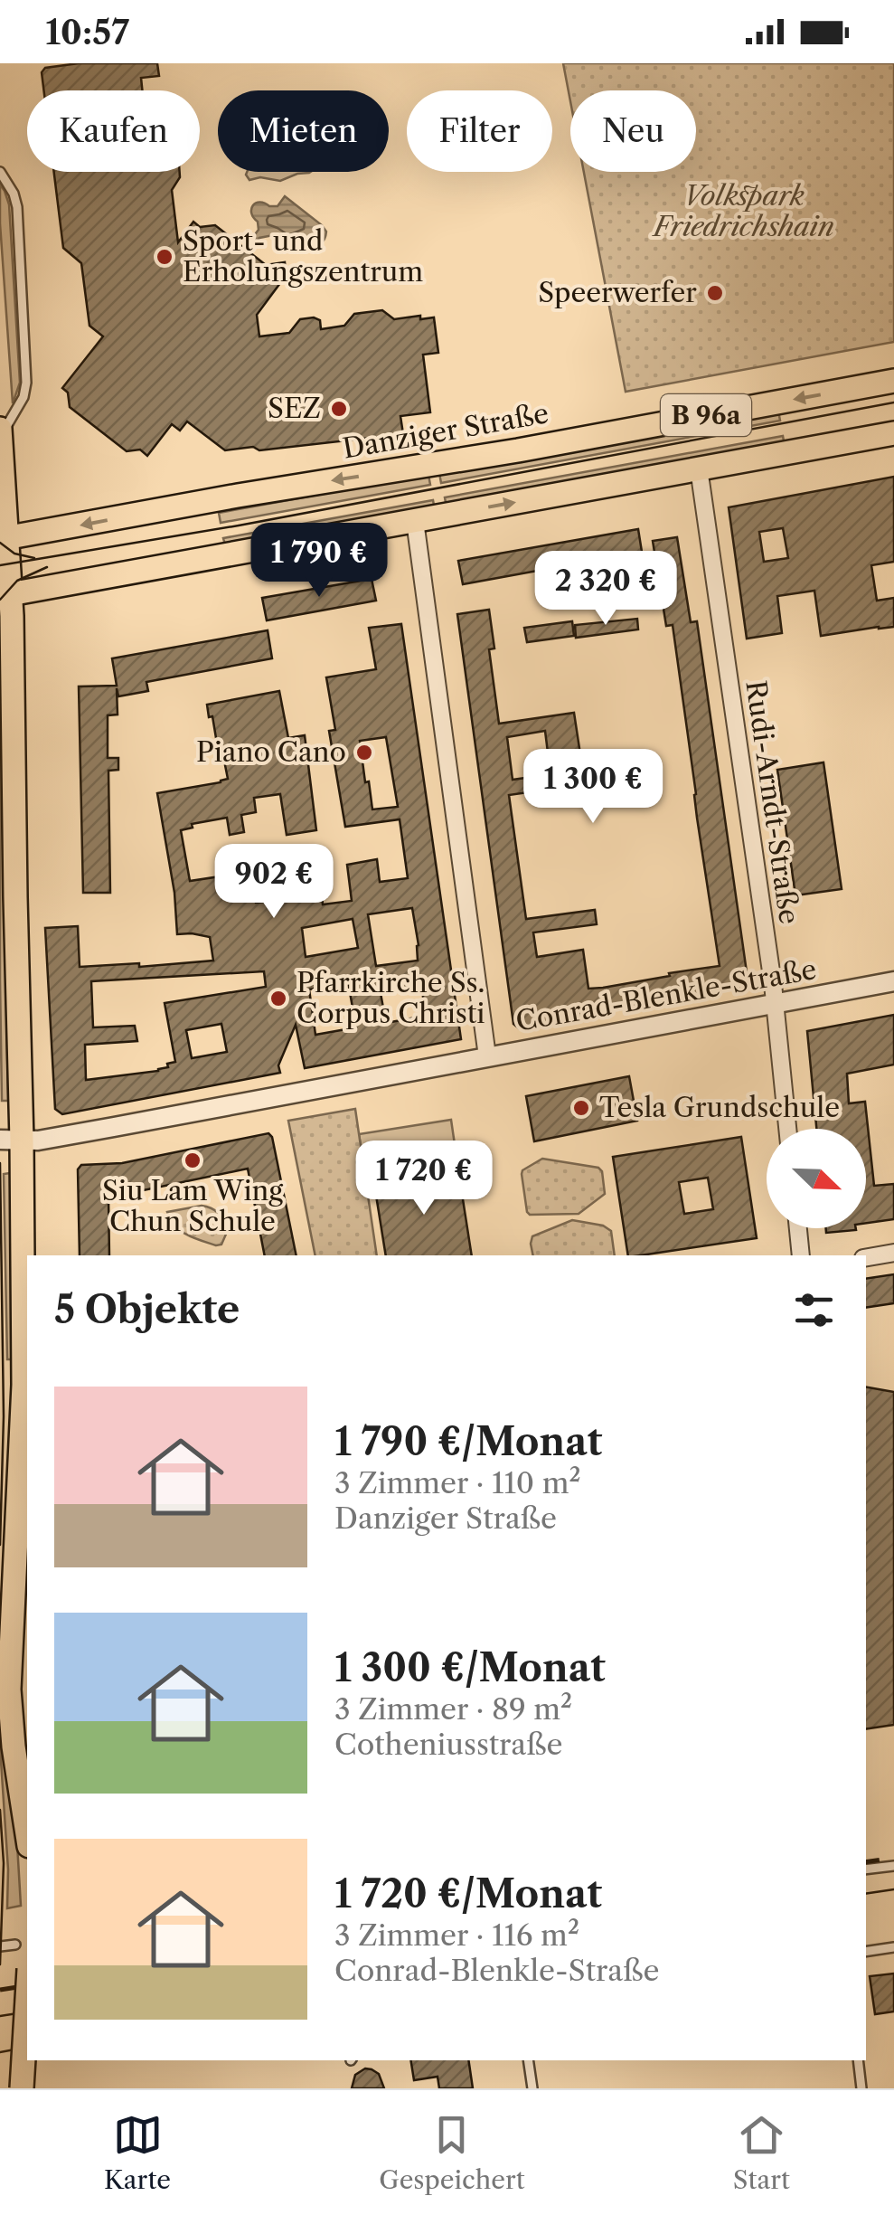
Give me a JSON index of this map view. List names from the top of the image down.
{
  "streets": {
    "main road": ["B 96a", "Danziger Straße"],
    "street": ["Rudi-Arndt-Straße", "Conrad-Blenkle-Straße"]
  },
  "crossings": [
    ["B 96a", "Rudi-Arndt-Straße"],
    ["Rudi-Arndt-Straße", "Conrad-Blenkle-Straße"]
  ],
  "parks": ["Volkspark Friedrichshain"],
  "places": [
    "Sport- und Erholungszentrum",
    "Speerwerfer",
    "SEZ",
    "Piano Cano",
    "Pfarrkirche Ss. Corpus Christi",
    "Tesla Grundschule",
    "Siu Lam Wing Chun Schule"
  ],
  "north": "bottom right",
  "page": {
    "status": "10:57",
    "chip": [
      "Kaufen",
      "Mieten",
      "Filter",
      "Neu"
    ],
    "price": [
      "1 790 €",
      "2 320 €",
      "1 300 €",
      "902 €",
      "1 720 €"
    ],
    "heading": "5 Objekte",
    "list": [
      {
        "name": "1 790 €/Monat",
        "note": "3 Zimmer · 110 m² · Danziger Straße"
      },
      {
        "name": "1 300 €/Monat",
        "note": "3 Zimmer · 89 m² · Cotheniusstraße"
      },
      {
        "name": "1 720 €/Monat",
        "note": "3 Zimmer · 116 m² · Conrad-Blenkle-Straße"
      }
    ],
    "tabs": ["Karte", "Gespeichert", "Start"]
  }
}
